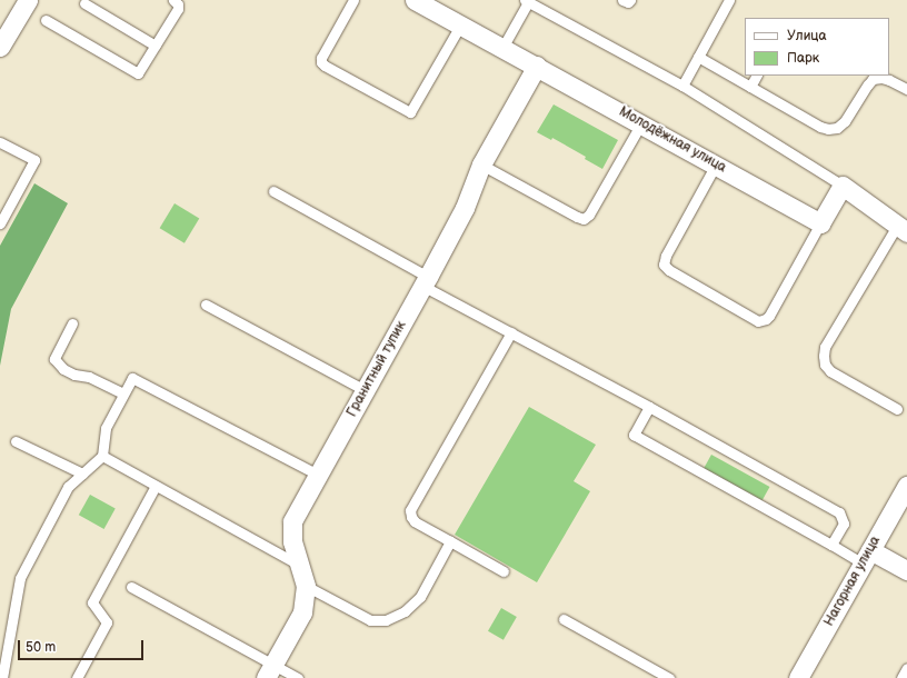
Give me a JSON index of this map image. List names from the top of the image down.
{
  "streets": {
    "street": ["Молодёжная улица", "Гранитный тупик", "Нагорная улица"]
  },
  "crossings": [
    ["Молодёжная улица", "Гранитный тупик"]
  ],
  "legend": ["Улица", "Парк"],
  "scale_bar": "50 m"
}
